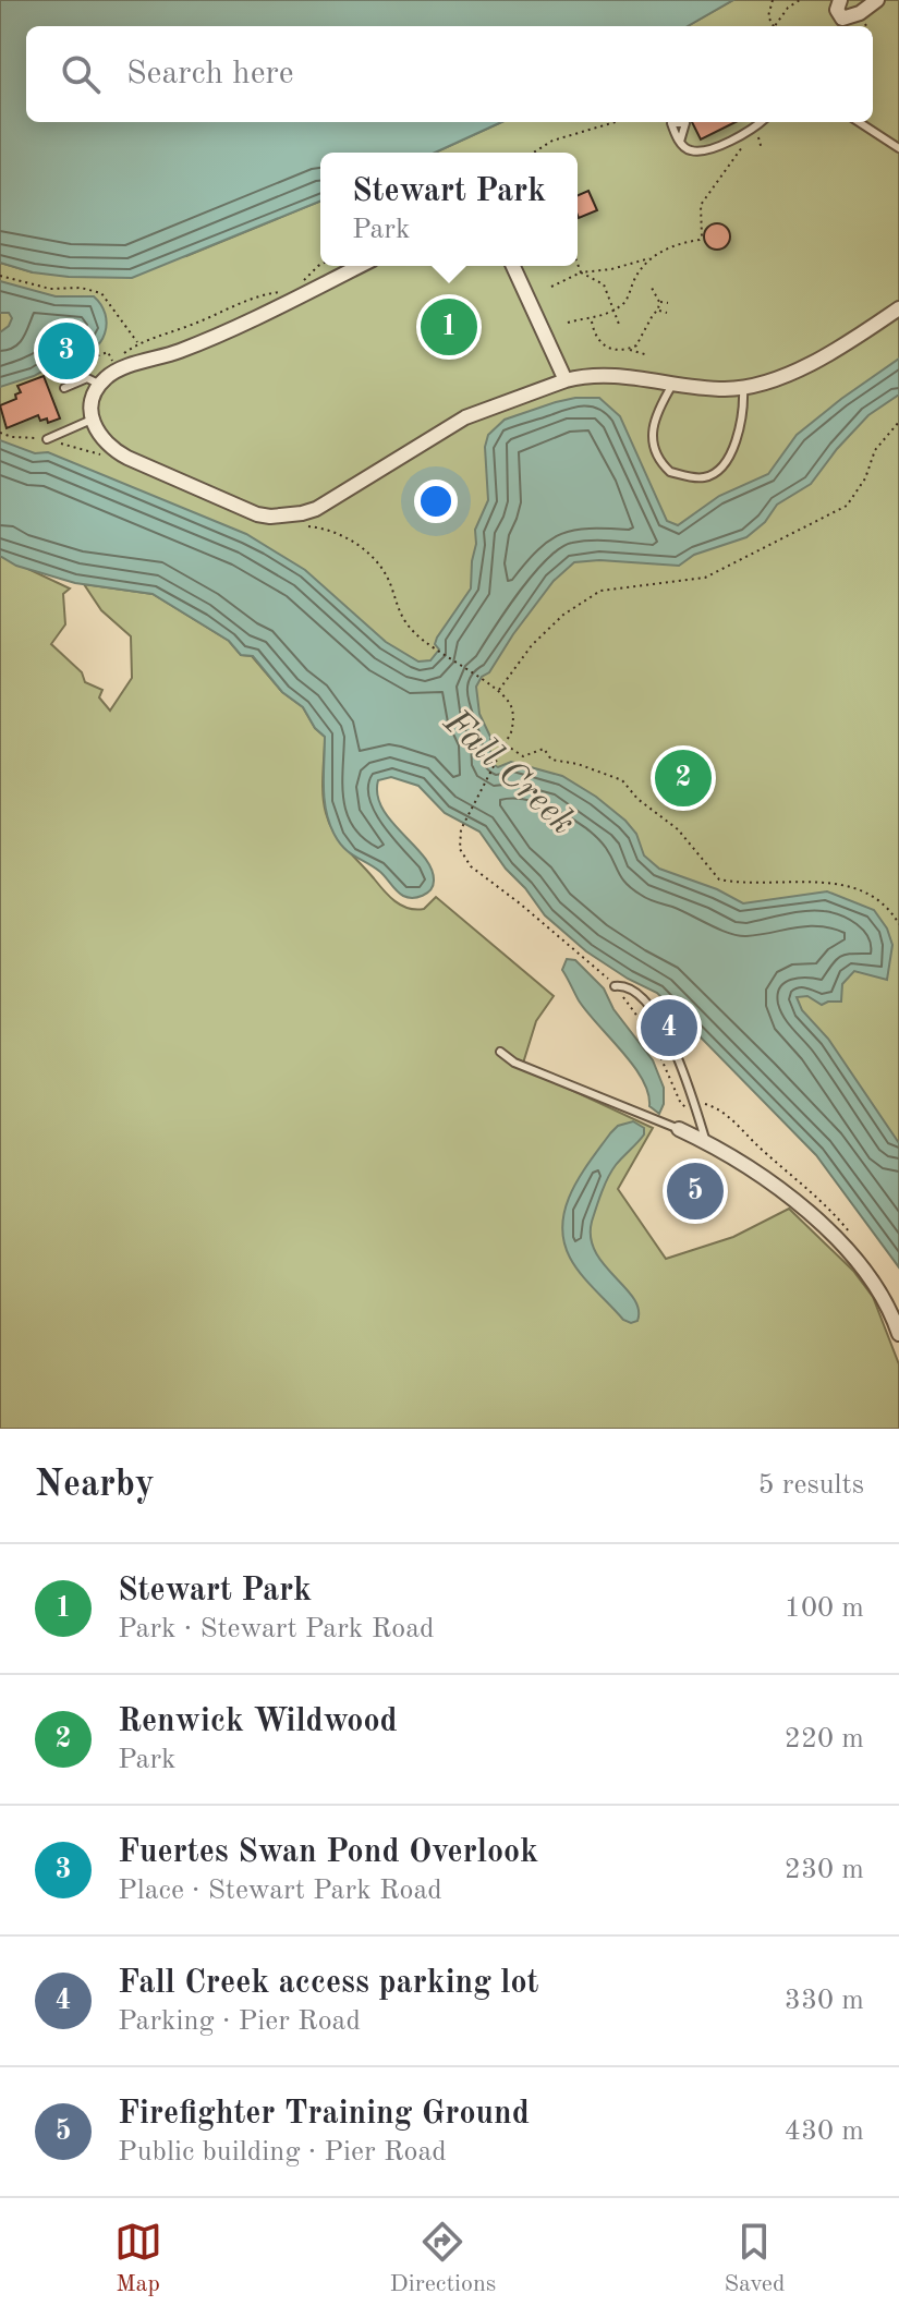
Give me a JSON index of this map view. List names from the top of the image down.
{
  "water": ["Fall Creek"],
  "page": {
    "search": "Search here",
    "popup": ["Stewart Park", "Park"],
    "pins": [
      "1",
      "3",
      "2",
      "4",
      "5"
    ],
    "heading": ["Nearby", "5 results"],
    "list": [
      {
        "mark": "1",
        "name": "Stewart Park",
        "note": "Park · Stewart Park Road",
        "value": "100 m"
      },
      {
        "mark": "2",
        "name": "Renwick Wildwood",
        "note": "Park",
        "value": "220 m"
      },
      {
        "mark": "3",
        "name": "Fuertes Swan Pond Overlook",
        "note": "Place · Stewart Park Road",
        "value": "230 m"
      },
      {
        "mark": "4",
        "name": "Fall Creek access parking lot",
        "note": "Parking · Pier Road",
        "value": "330 m"
      },
      {
        "mark": "5",
        "name": "Firefighter Training Ground",
        "note": "Public building · Pier Road",
        "value": "430 m"
      }
    ],
    "nav": ["Map", "Directions", "Saved"]
  }
}
